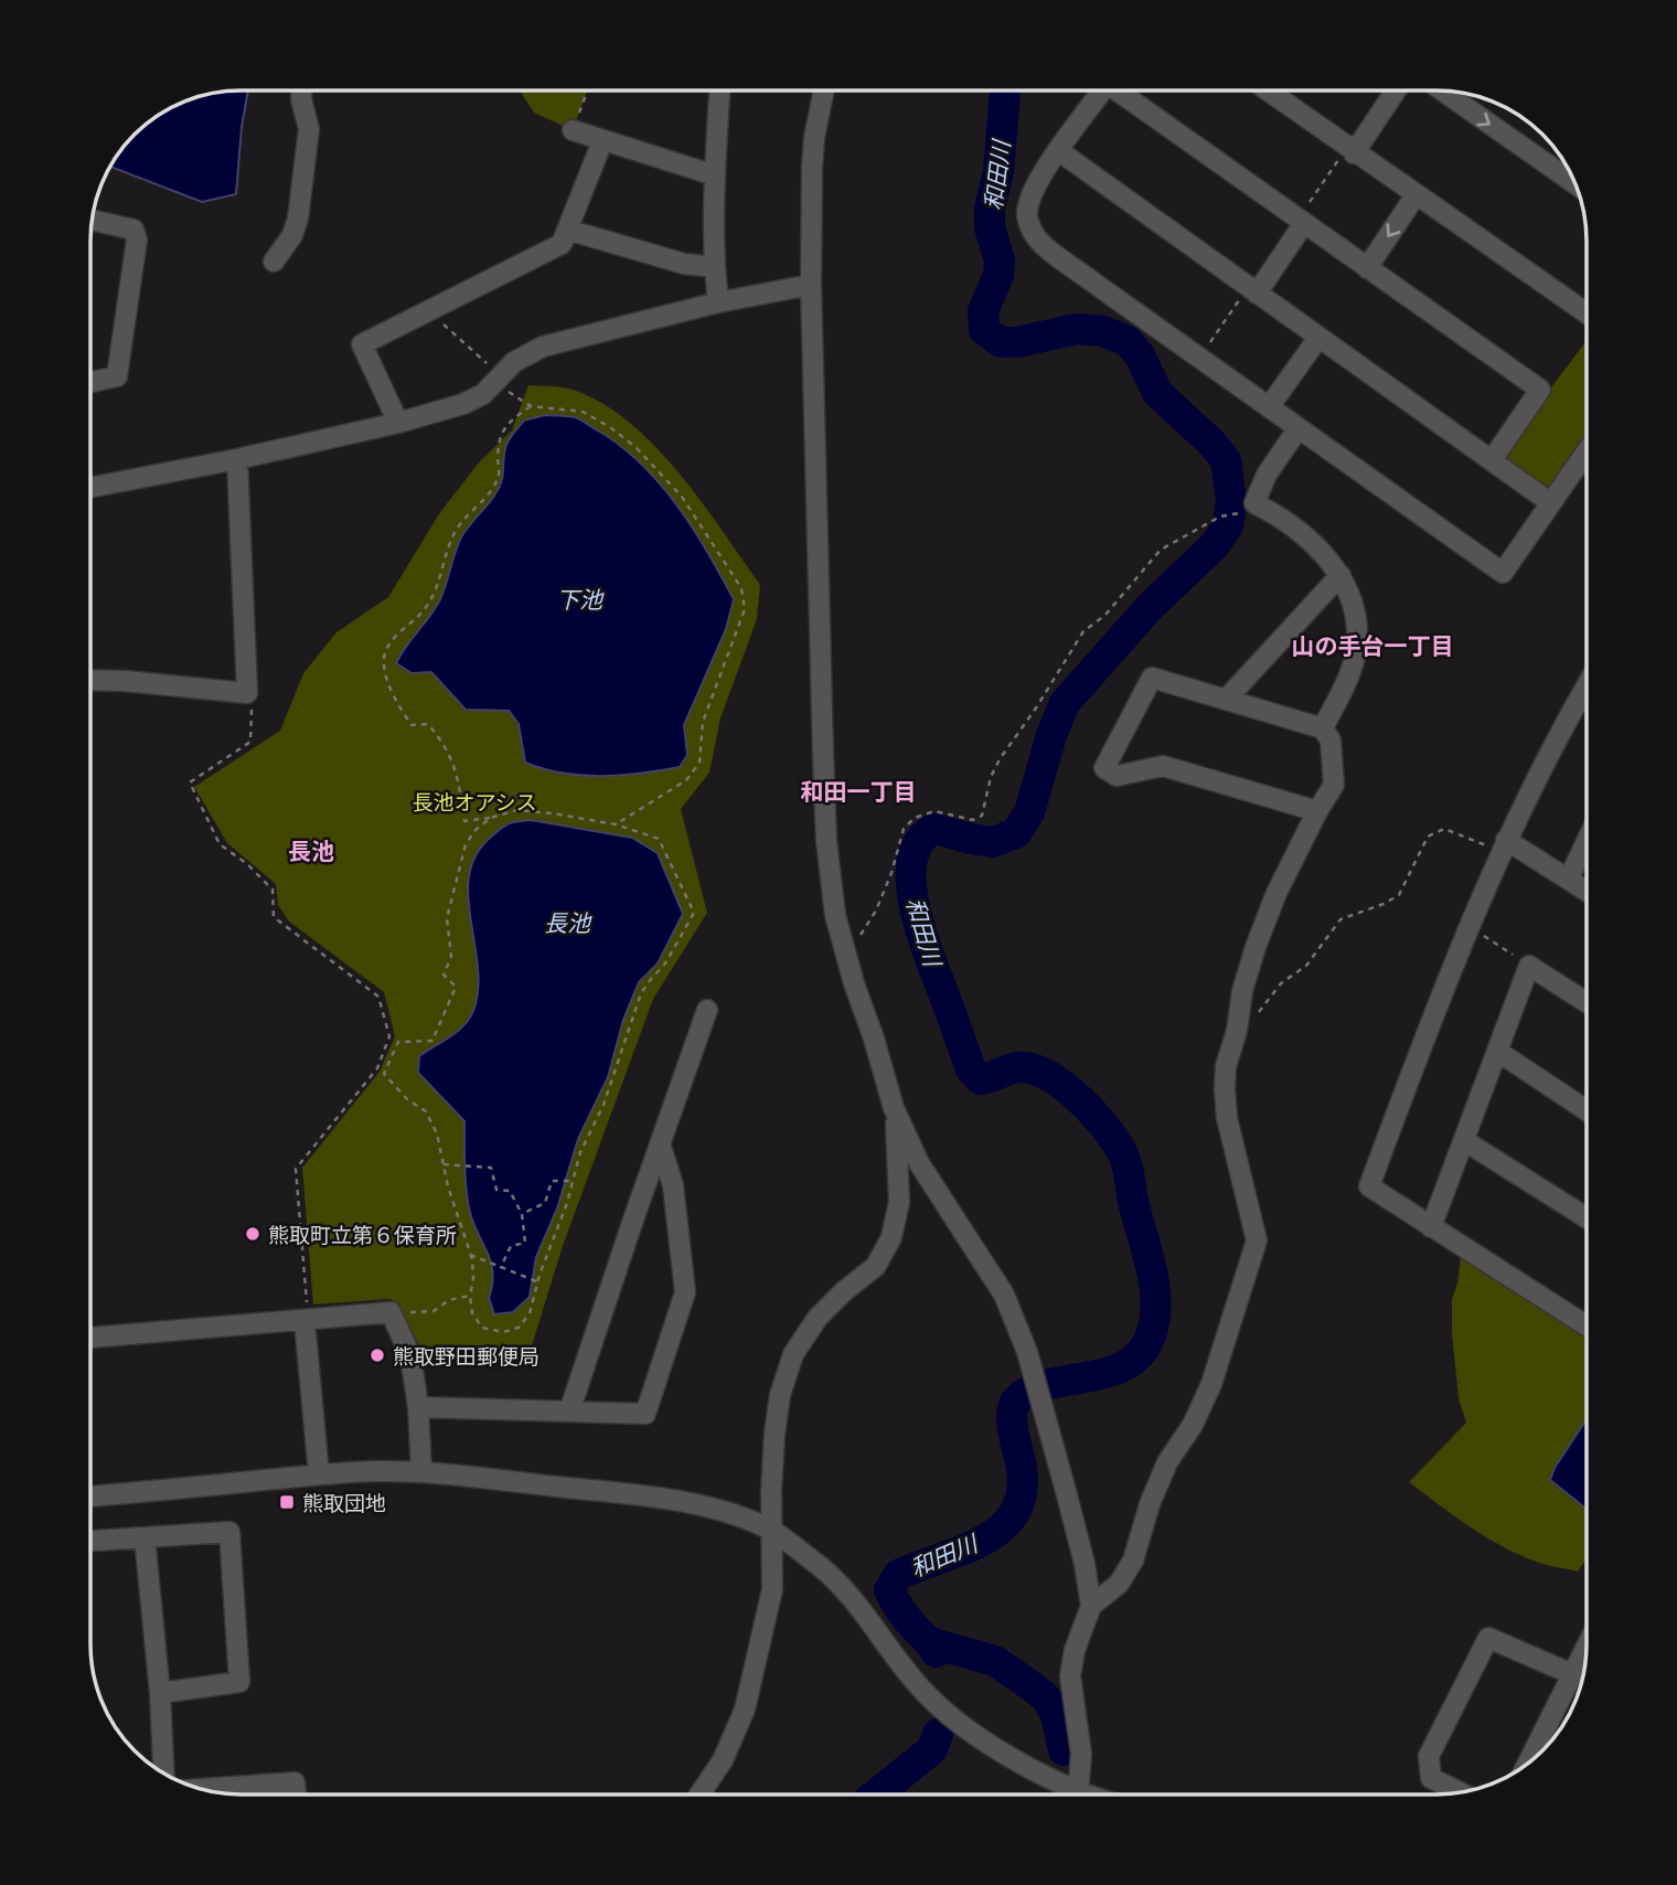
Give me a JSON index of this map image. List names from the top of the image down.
{
  "districts": ["山の手台一丁目", "和田一丁目", "長池"],
  "water": ["和田川", "下池", "長池"],
  "parks": ["長池オアシス"],
  "places": {
    "other": ["熊取町立第６保育所", "熊取野田郵便局"],
    "transit": ["熊取団地"]
  }
}
